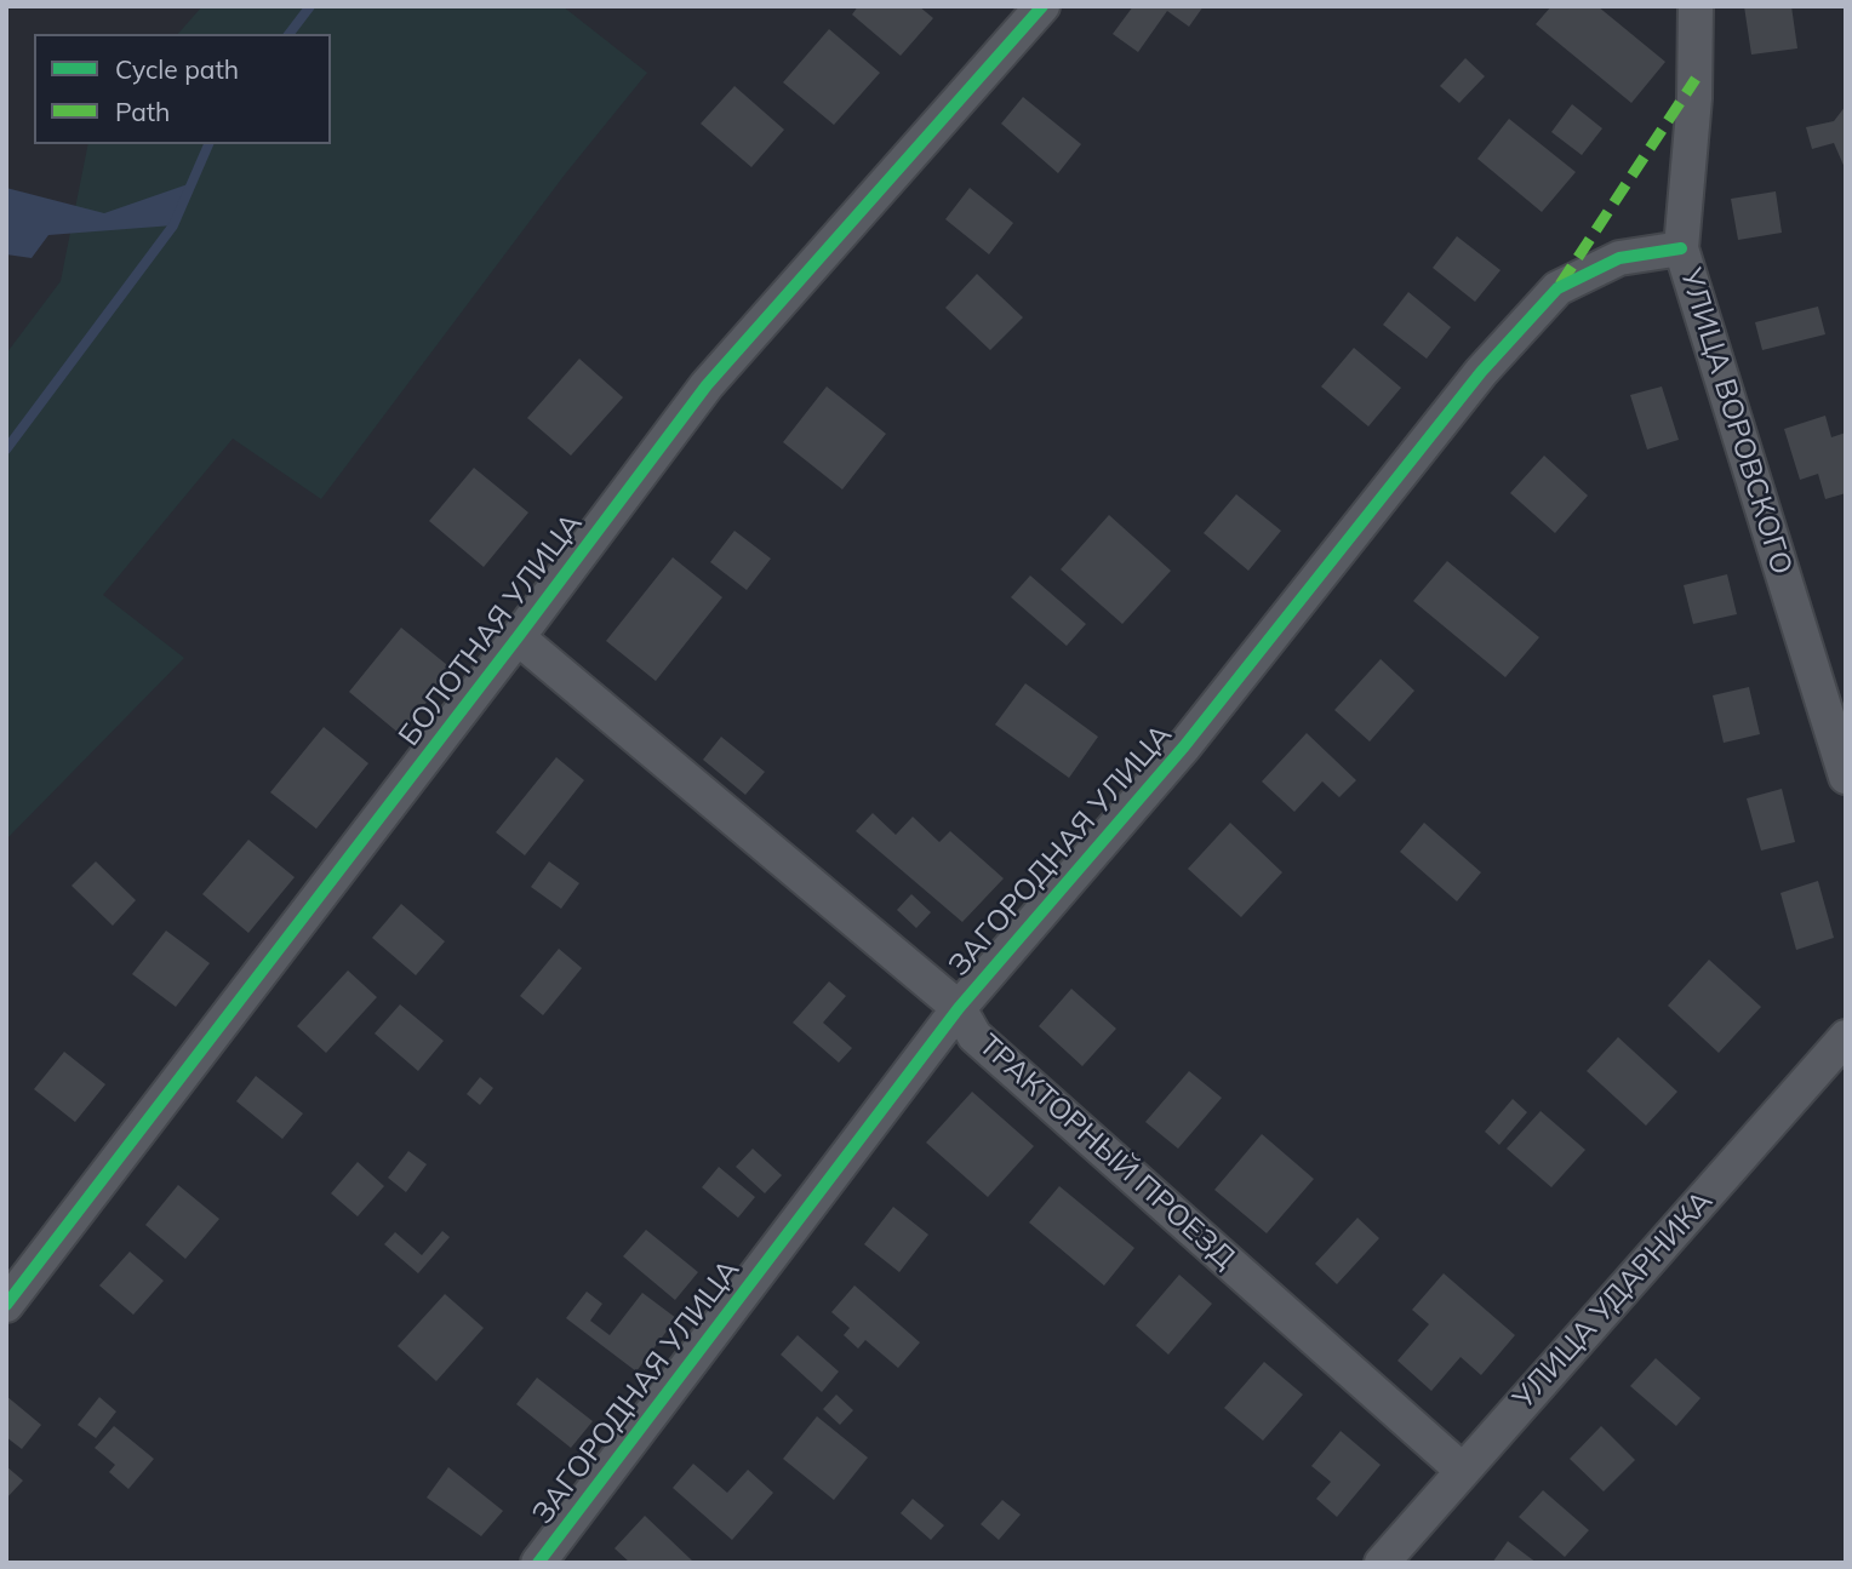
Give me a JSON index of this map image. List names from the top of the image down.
{
  "streets": {
    "street": [
      "УЛИЦА ВОРОВСКОГО",
      "БОЛОТНАЯ УЛИЦА",
      "ЗАГОРОДНАЯ УЛИЦА",
      "ТРАКТОРНЫЙ ПРОЕЗД",
      "УЛИЦА УДАРНИКА"
    ]
  },
  "crossings": [
    ["УЛИЦА ВОРОВСКОГО", "ЗАГОРОДНАЯ УЛИЦА"],
    ["БОЛОТНАЯ УЛИЦА", "ТРАКТОРНЫЙ ПРОЕЗД"],
    ["ЗАГОРОДНАЯ УЛИЦА", "ТРАКТОРНЫЙ ПРОЕЗД"],
    ["ТРАКТОРНЫЙ ПРОЕЗД", "УЛИЦА УДАРНИКА"]
  ],
  "legend": ["Cycle path", "Path"]
}
